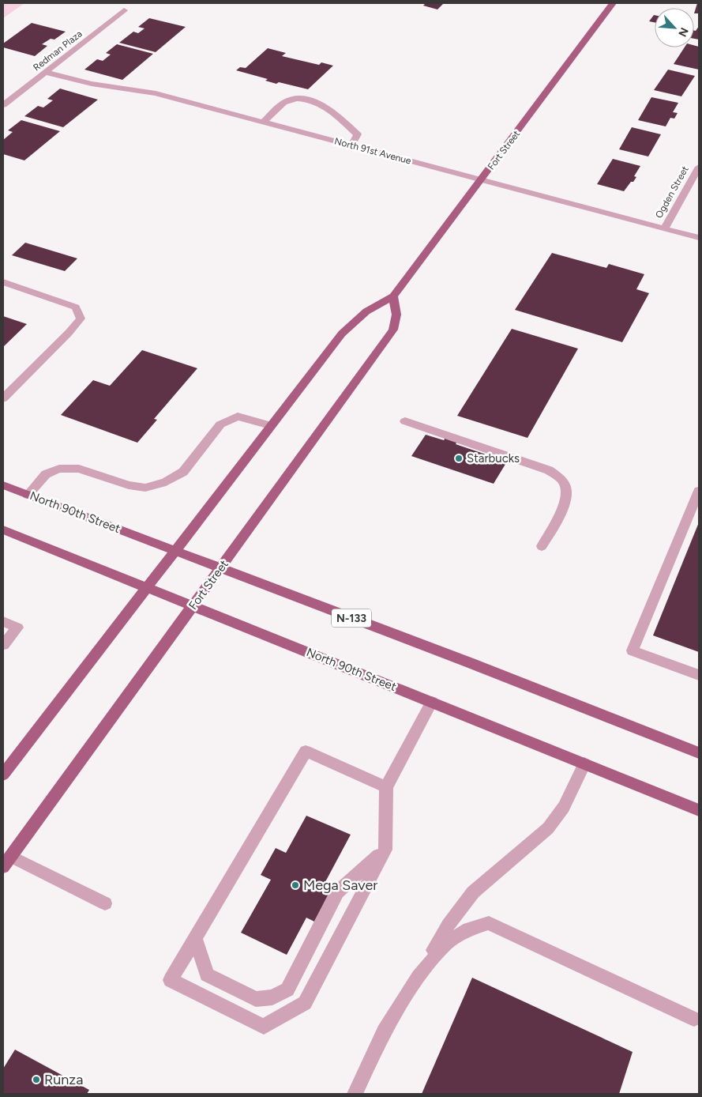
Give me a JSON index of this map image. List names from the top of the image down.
{
  "streets": {
    "main road": ["Fort Street", "North 90th Street", "N-133"],
    "street": ["Redman Plaza", "North 91st Avenue", "Ogden Street"]
  },
  "crossings": [
    ["Redman Plaza", "North 91st Avenue"],
    ["Fort Street", "North 91st Avenue"],
    ["Fort Street", "North 90th Street"],
    ["North 91st Avenue", "Ogden Street"]
  ],
  "places": ["Starbucks", "Mega Saver", "Runza"],
  "north": "bottom right"
}
